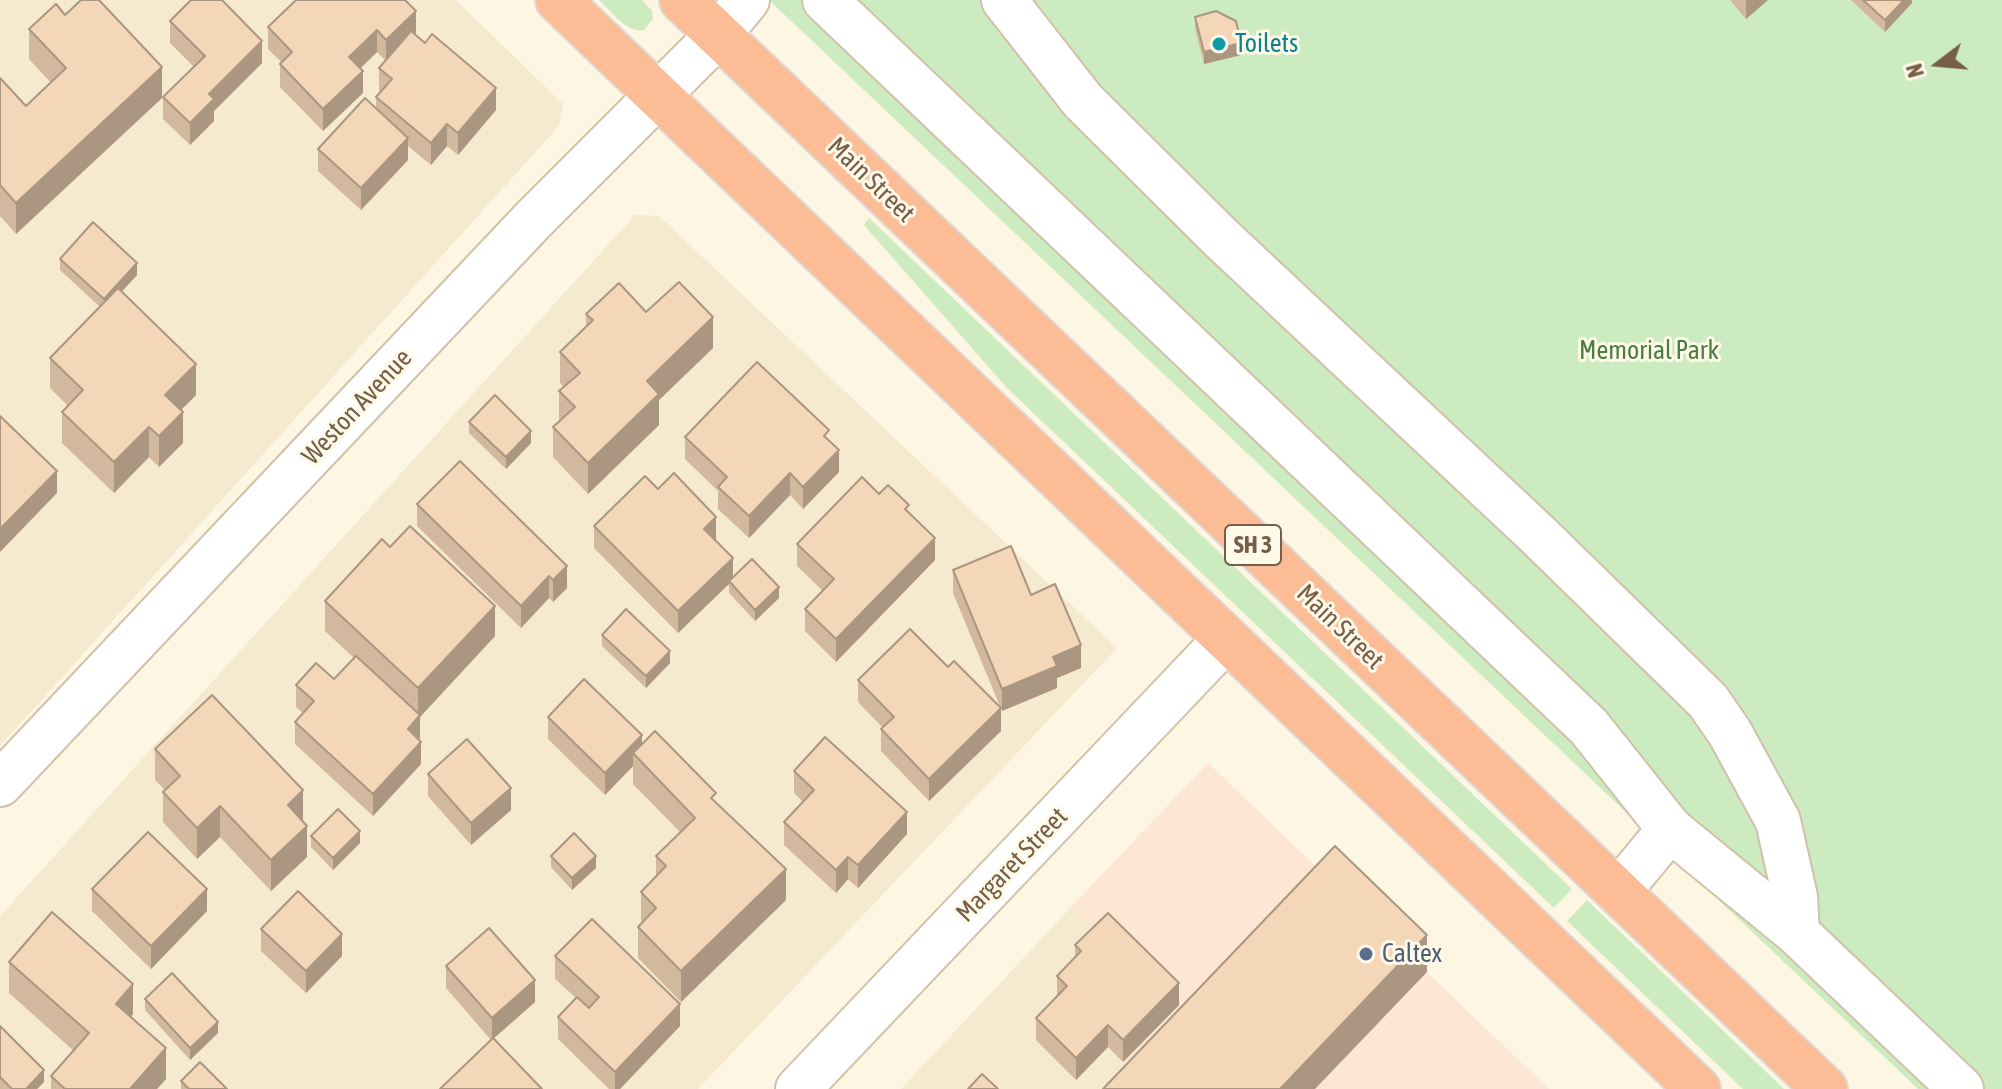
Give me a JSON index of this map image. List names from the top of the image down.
{
  "streets": {
    "highway": ["Main Street", "SH 3"],
    "street": ["Weston Avenue", "Margaret Street"]
  },
  "crossings": [
    ["Main Street", "Weston Avenue"]
  ],
  "parks": ["Memorial Park"],
  "places": ["Toilets", "Caltex"],
  "north": "left"
}
